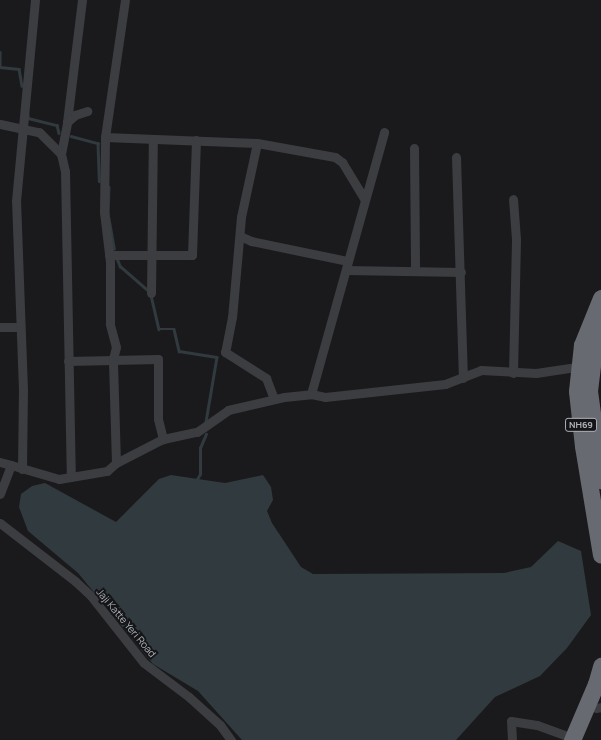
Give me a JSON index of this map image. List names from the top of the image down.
{
  "streets": {
    "highway": ["NH69"],
    "street": ["Jaji Katte Yeri Road"]
  }
}
